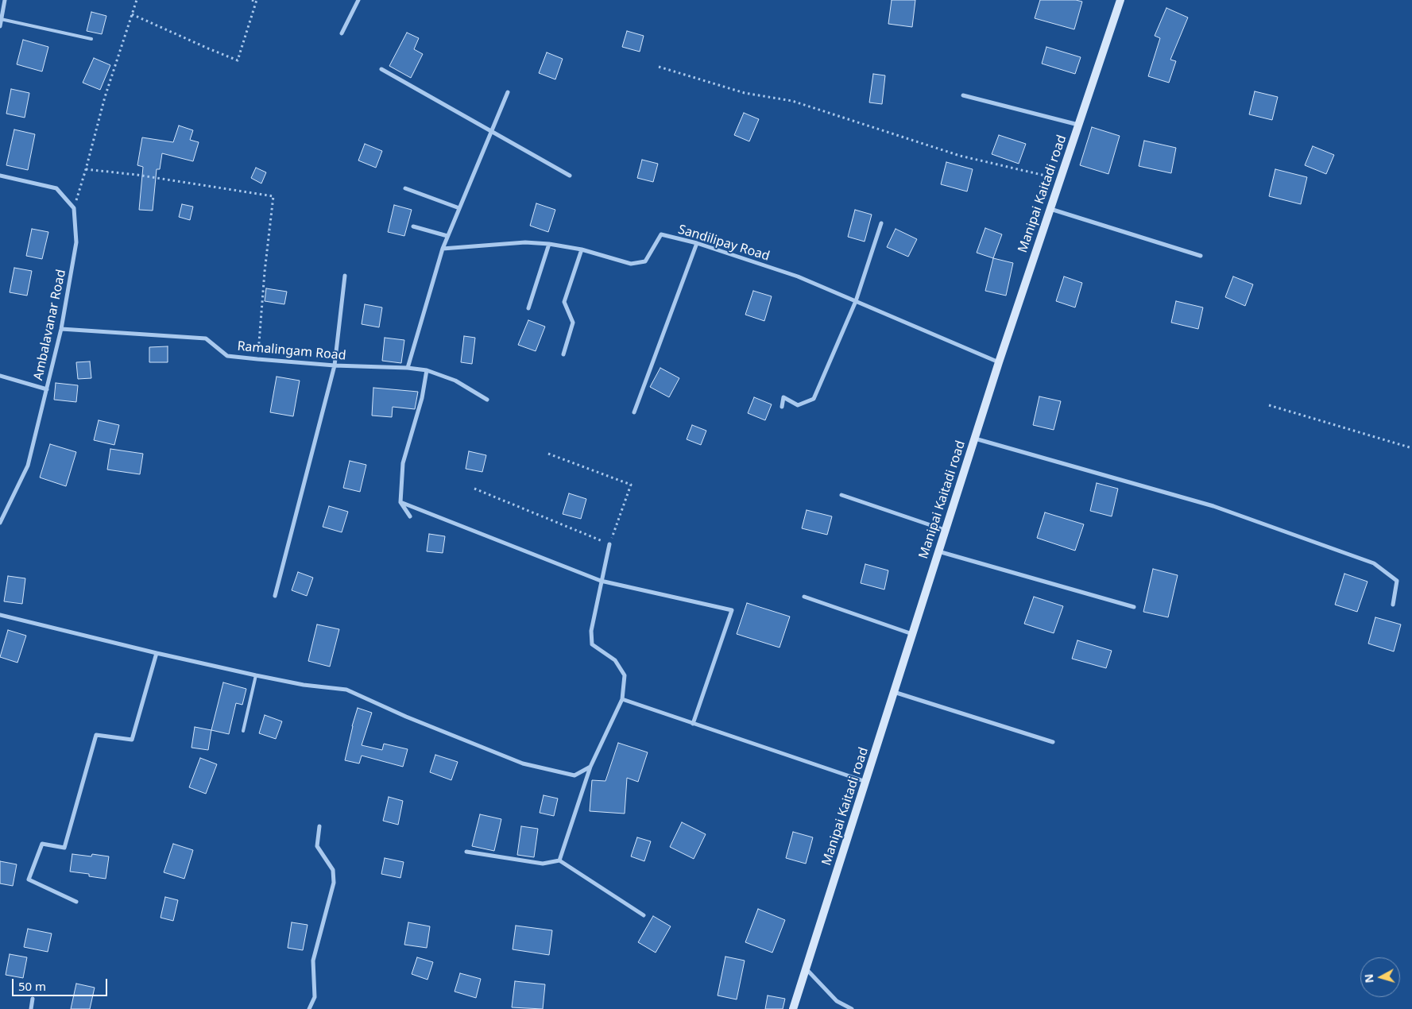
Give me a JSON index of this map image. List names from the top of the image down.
{
  "streets": {
    "main road": ["Manipai Kaitadi road"],
    "street": ["Sandilipay Road", "Ambalavanar Road", "Ramalingam Road"]
  },
  "crossings": [
    ["Manipai Kaitadi road", "Sandilipay Road"],
    ["Ambalavanar Road", "Ramalingam Road"]
  ],
  "scale_bar": "50 m",
  "north": "left"
}
